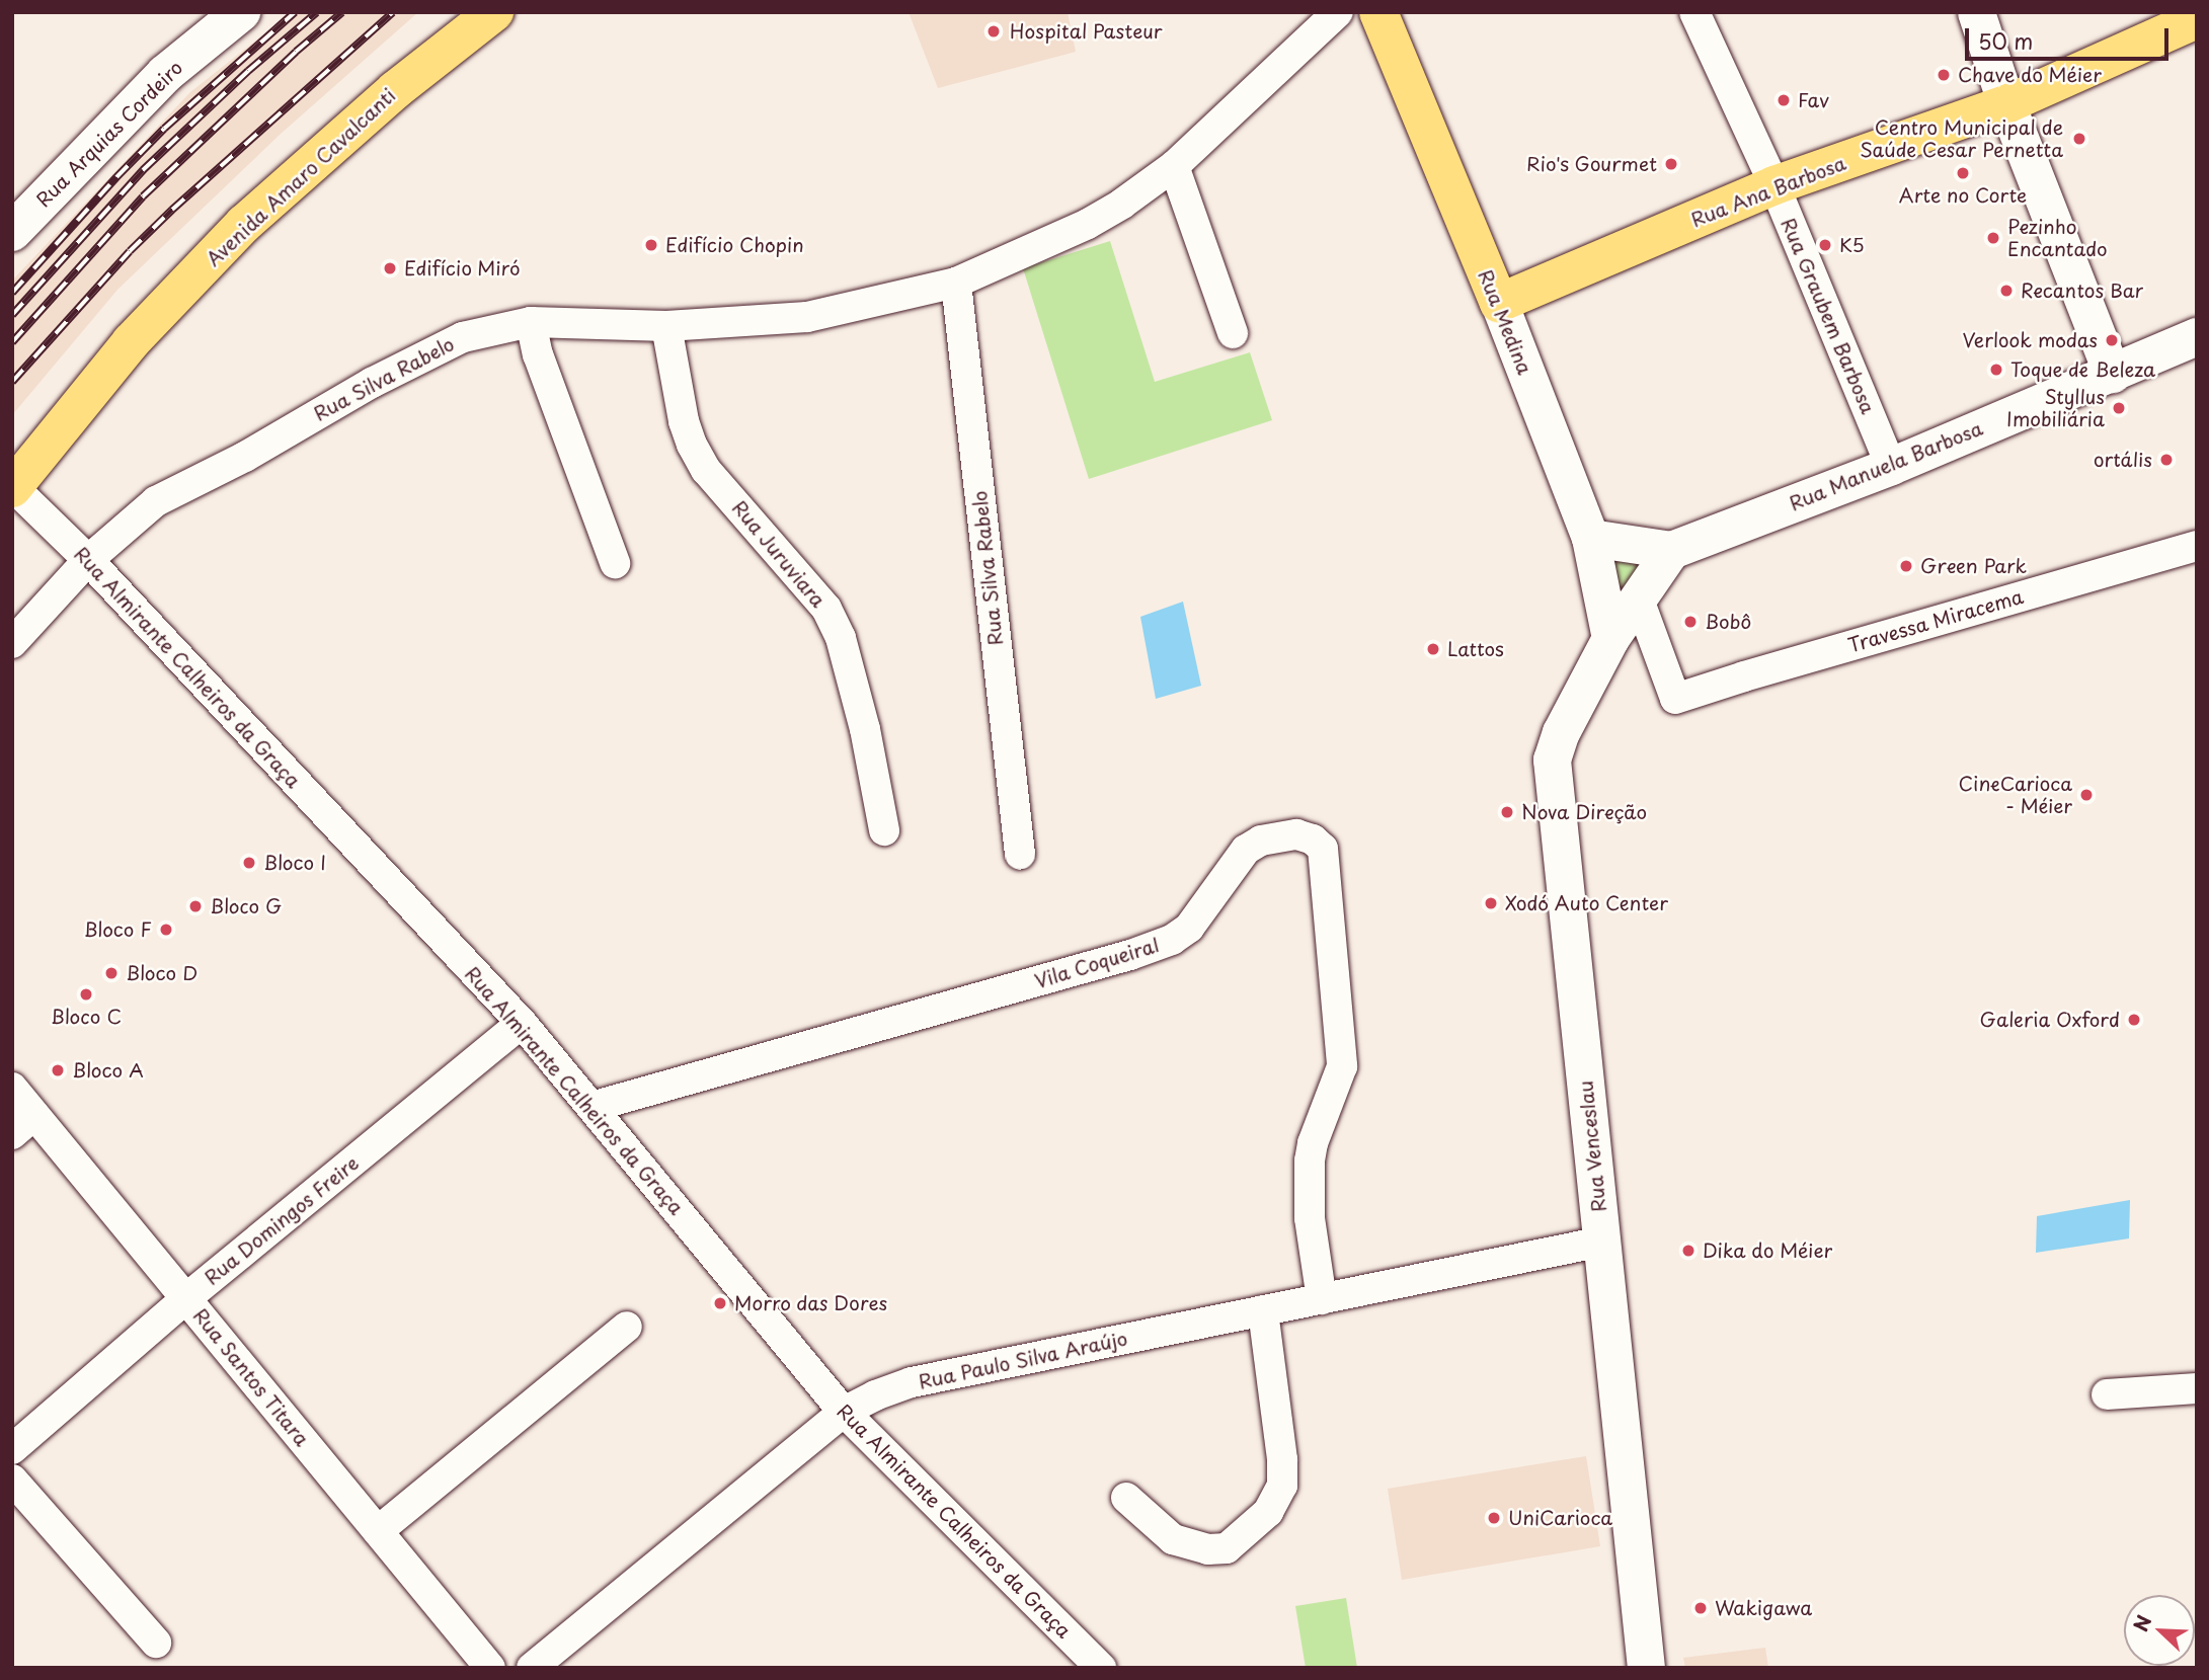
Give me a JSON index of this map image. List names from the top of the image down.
{
  "streets": {
    "main road": [
      "Rua Arquias Cordeiro",
      "Avenida Amaro Cavalcanti",
      "Rua Ana Barbosa",
      "Rua Medina"
    ],
    "street": [
      "Rua Graubem Barbosa",
      "Rua Silva Rabelo",
      "Rua Manuela Barbosa",
      "Rua Juruviara",
      "Travessa Miracema",
      "Rua Almirante Calheiros da Graça",
      "Vila Coqueiral",
      "Rua Venceslau",
      "Rua Domingos Freire",
      "Rua Paulo Silva Araújo",
      "Rua Santos Titara"
    ]
  },
  "crossings": [
    ["Avenida Amaro Cavalcanti", "Rua Almirante Calheiros da Graça"],
    ["Rua Ana Barbosa", "Rua Graubem Barbosa"],
    ["Rua Ana Barbosa", "Rua Medina"],
    ["Rua Graubem Barbosa", "Rua Manuela Barbosa"],
    ["Rua Medina", "Rua Venceslau"],
    ["Rua Silva Rabelo", "Rua Juruviara"],
    ["Rua Silva Rabelo", "Rua Almirante Calheiros da Graça"],
    ["Rua Almirante Calheiros da Graça", "Vila Coqueiral"],
    ["Rua Almirante Calheiros da Graça", "Rua Domingos Freire"],
    ["Rua Almirante Calheiros da Graça", "Rua Paulo Silva Araújo"],
    ["Vila Coqueiral", "Rua Paulo Silva Araújo"],
    ["Rua Venceslau", "Rua Paulo Silva Araújo"],
    ["Rua Domingos Freire", "Rua Santos Titara"]
  ],
  "places": [
    "Hospital Pasteur",
    "Chave do Méier",
    "Fav",
    "Centro Municipal de Saúde Cesar Pernetta",
    "Rio's Gourmet",
    "Arte no Corte",
    "Pezinho Encantado",
    "Edifício Chopin",
    "K5",
    "Edifício Miró",
    "Recantos Bar",
    "Verlook modas",
    "Toque de Beleza",
    "Styllus Imobiliária",
    "ortális",
    "Green Park",
    "Bobô",
    "Lattos",
    "CineCarioca - Méier",
    "Nova Direção",
    "Bloco I",
    "Xodó Auto Center",
    "Bloco G",
    "Bloco F",
    "Bloco D",
    "Bloco C",
    "Galeria Oxford",
    "Bloco A",
    "Dika do Méier",
    "Morro das Dores",
    "UniCarioca",
    "Wakigawa"
  ],
  "scale_bar": "50 m",
  "north": "top left"
}
